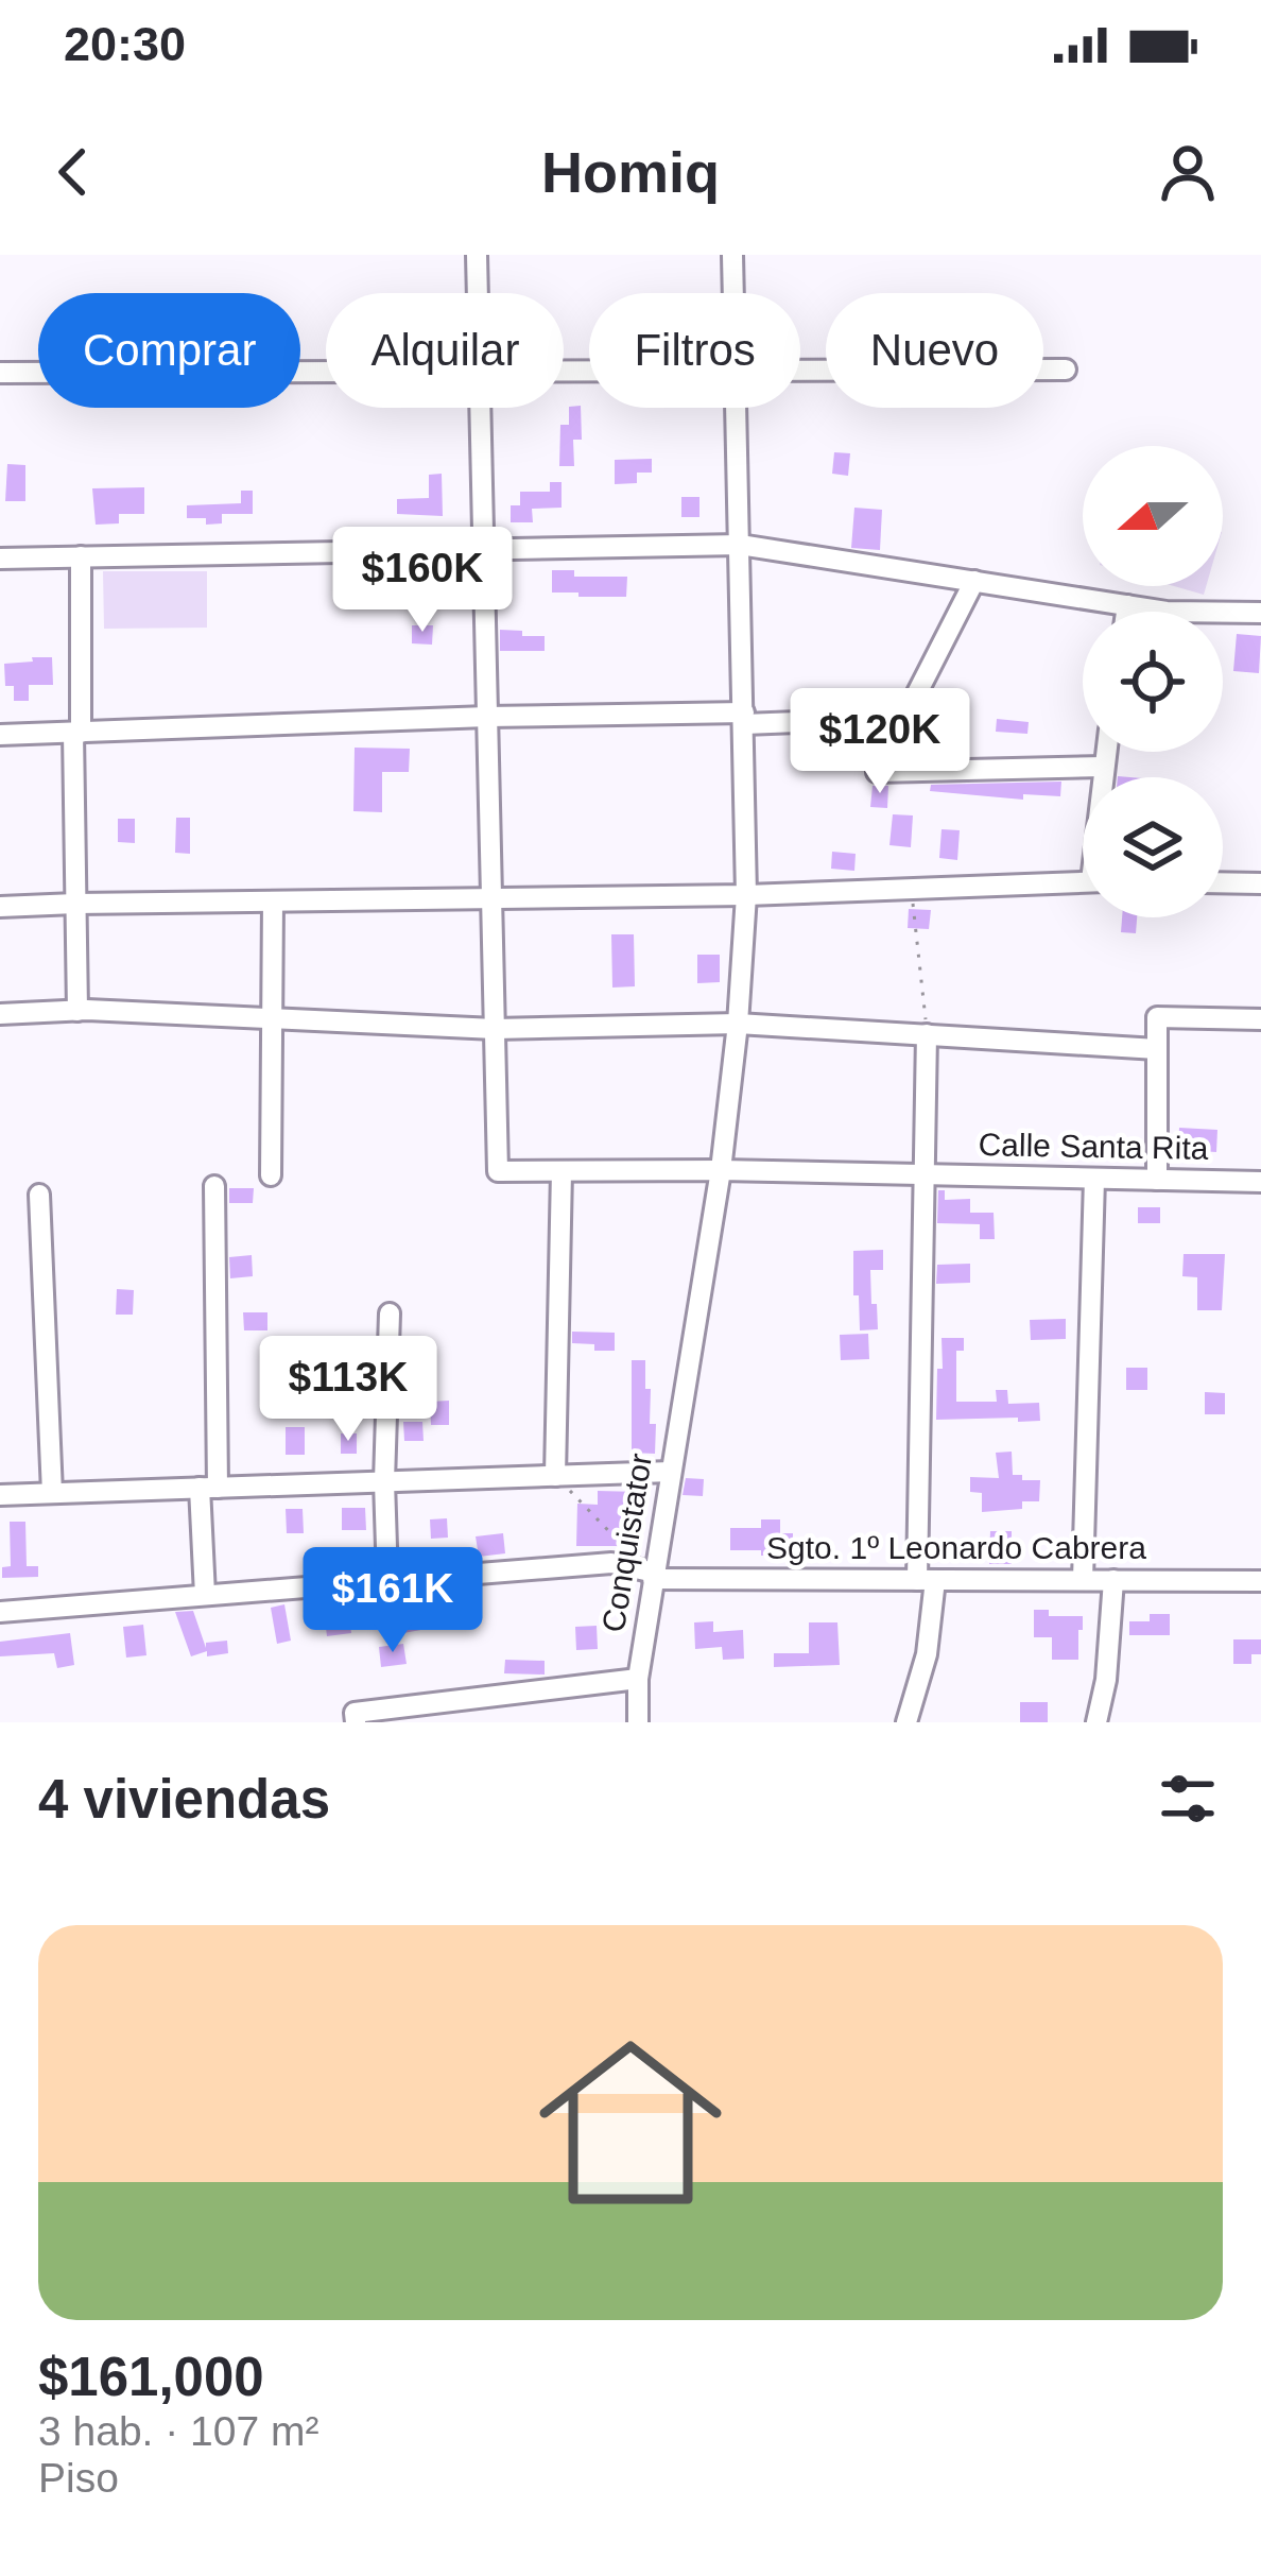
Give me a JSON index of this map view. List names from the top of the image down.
{
  "streets": {
    "street": ["Calle Santa Rita", "Conquistator", "Sgto. 1º Leonardo Cabrera"]
  },
  "crossings": [
    ["Calle Santa Rita", "Conquistator"],
    ["Conquistator", "Sgto. 1º Leonardo Cabrera"]
  ],
  "north": "left",
  "page": {
    "status": "20:30",
    "header": "Homiq",
    "chip": [
      "Comprar",
      "Alquilar",
      "Filtros",
      "Nuevo"
    ],
    "price": [
      "$160K",
      "$120K",
      "$113K",
      "$161K"
    ],
    "heading": "4 viviendas",
    "list": [
      {
        "name": "$161,000",
        "note": "3 hab. · 107 m² · Piso"
      }
    ]
  }
}
